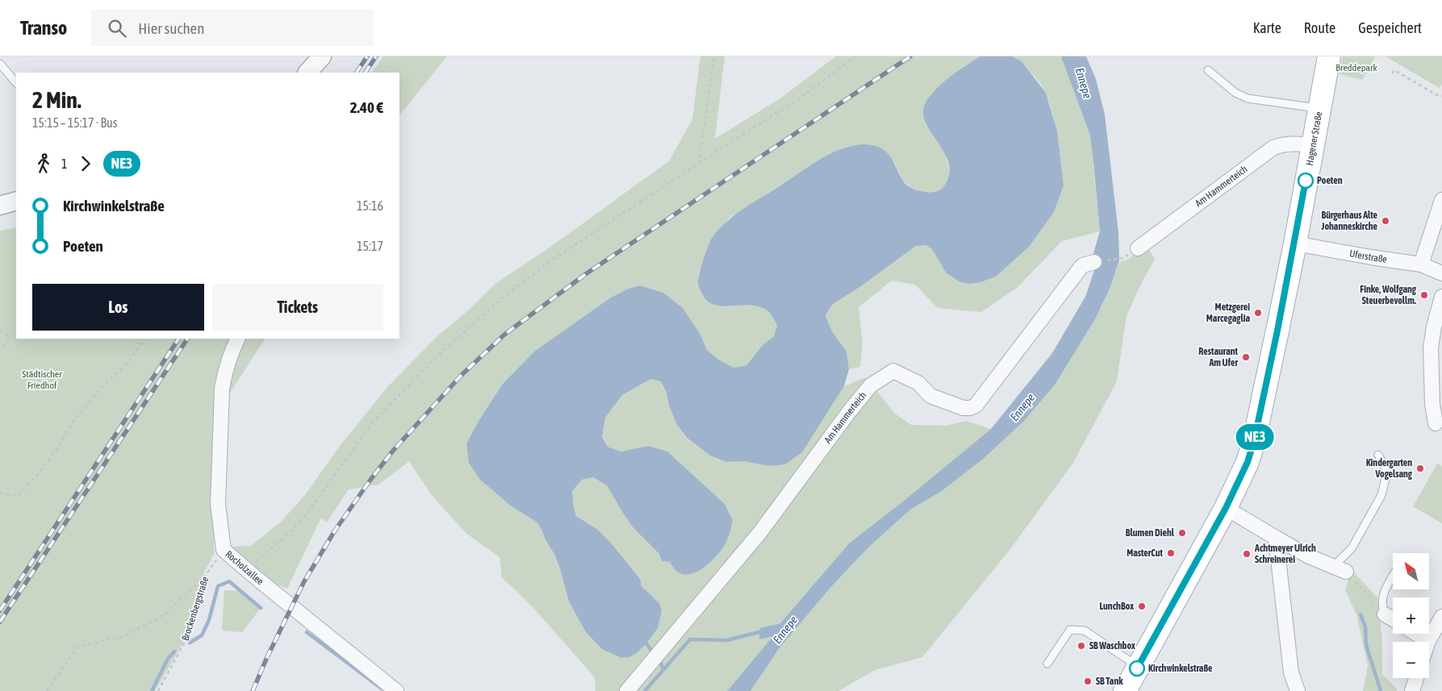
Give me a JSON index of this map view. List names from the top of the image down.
{
  "streets": {
    "main road": ["Hagener Straße"],
    "street": ["Am Hammerteich", "Uferstraße", "Rocholzallee"],
    "path": ["Brockenbergstraße"]
  },
  "crossings": [
    ["Hagener Straße", "Am Hammerteich"],
    ["Hagener Straße", "Uferstraße"],
    ["Rocholzallee", "Brockenbergstraße"]
  ],
  "water": ["Ennepe"],
  "parks": ["Breddepark", "Städtischer Friedhof"],
  "places": [
    "Poeten",
    "Bürgerhaus Alte Johanneskirche",
    "Finke, Wolfgang Steuerbevollm.",
    "Metzgerei Marcegaglia",
    "Restaurant Am Ufer",
    "Kindergarten Vogelsang",
    "Blumen Diehl",
    "MasterCut",
    "Achtmeyer Ulrich Schreinerei",
    "LunchBox",
    "SB Waschbox",
    "Kirchwinkelstraße",
    "SB Tank"
  ],
  "lines": ["bus line NE3"],
  "north": "top left",
  "page": {
    "header": "Transo",
    "search": "Hier suchen",
    "nav": ["Karte", "Route", "Gespeichert"],
    "on_map": "NE3",
    "heading": ["2 Min.", "15:15 – 15:17 · Bus", "2.40 €"],
    "legs": ["1", "NE3"],
    "list": [
      {
        "name": "Kirchwinkelstraße",
        "value": "15:16"
      },
      {
        "name": "Poeten",
        "value": "15:17"
      }
    ],
    "buttons": ["Los", "Tickets"],
    "map_buttons": ["+", "−"]
  }
}
